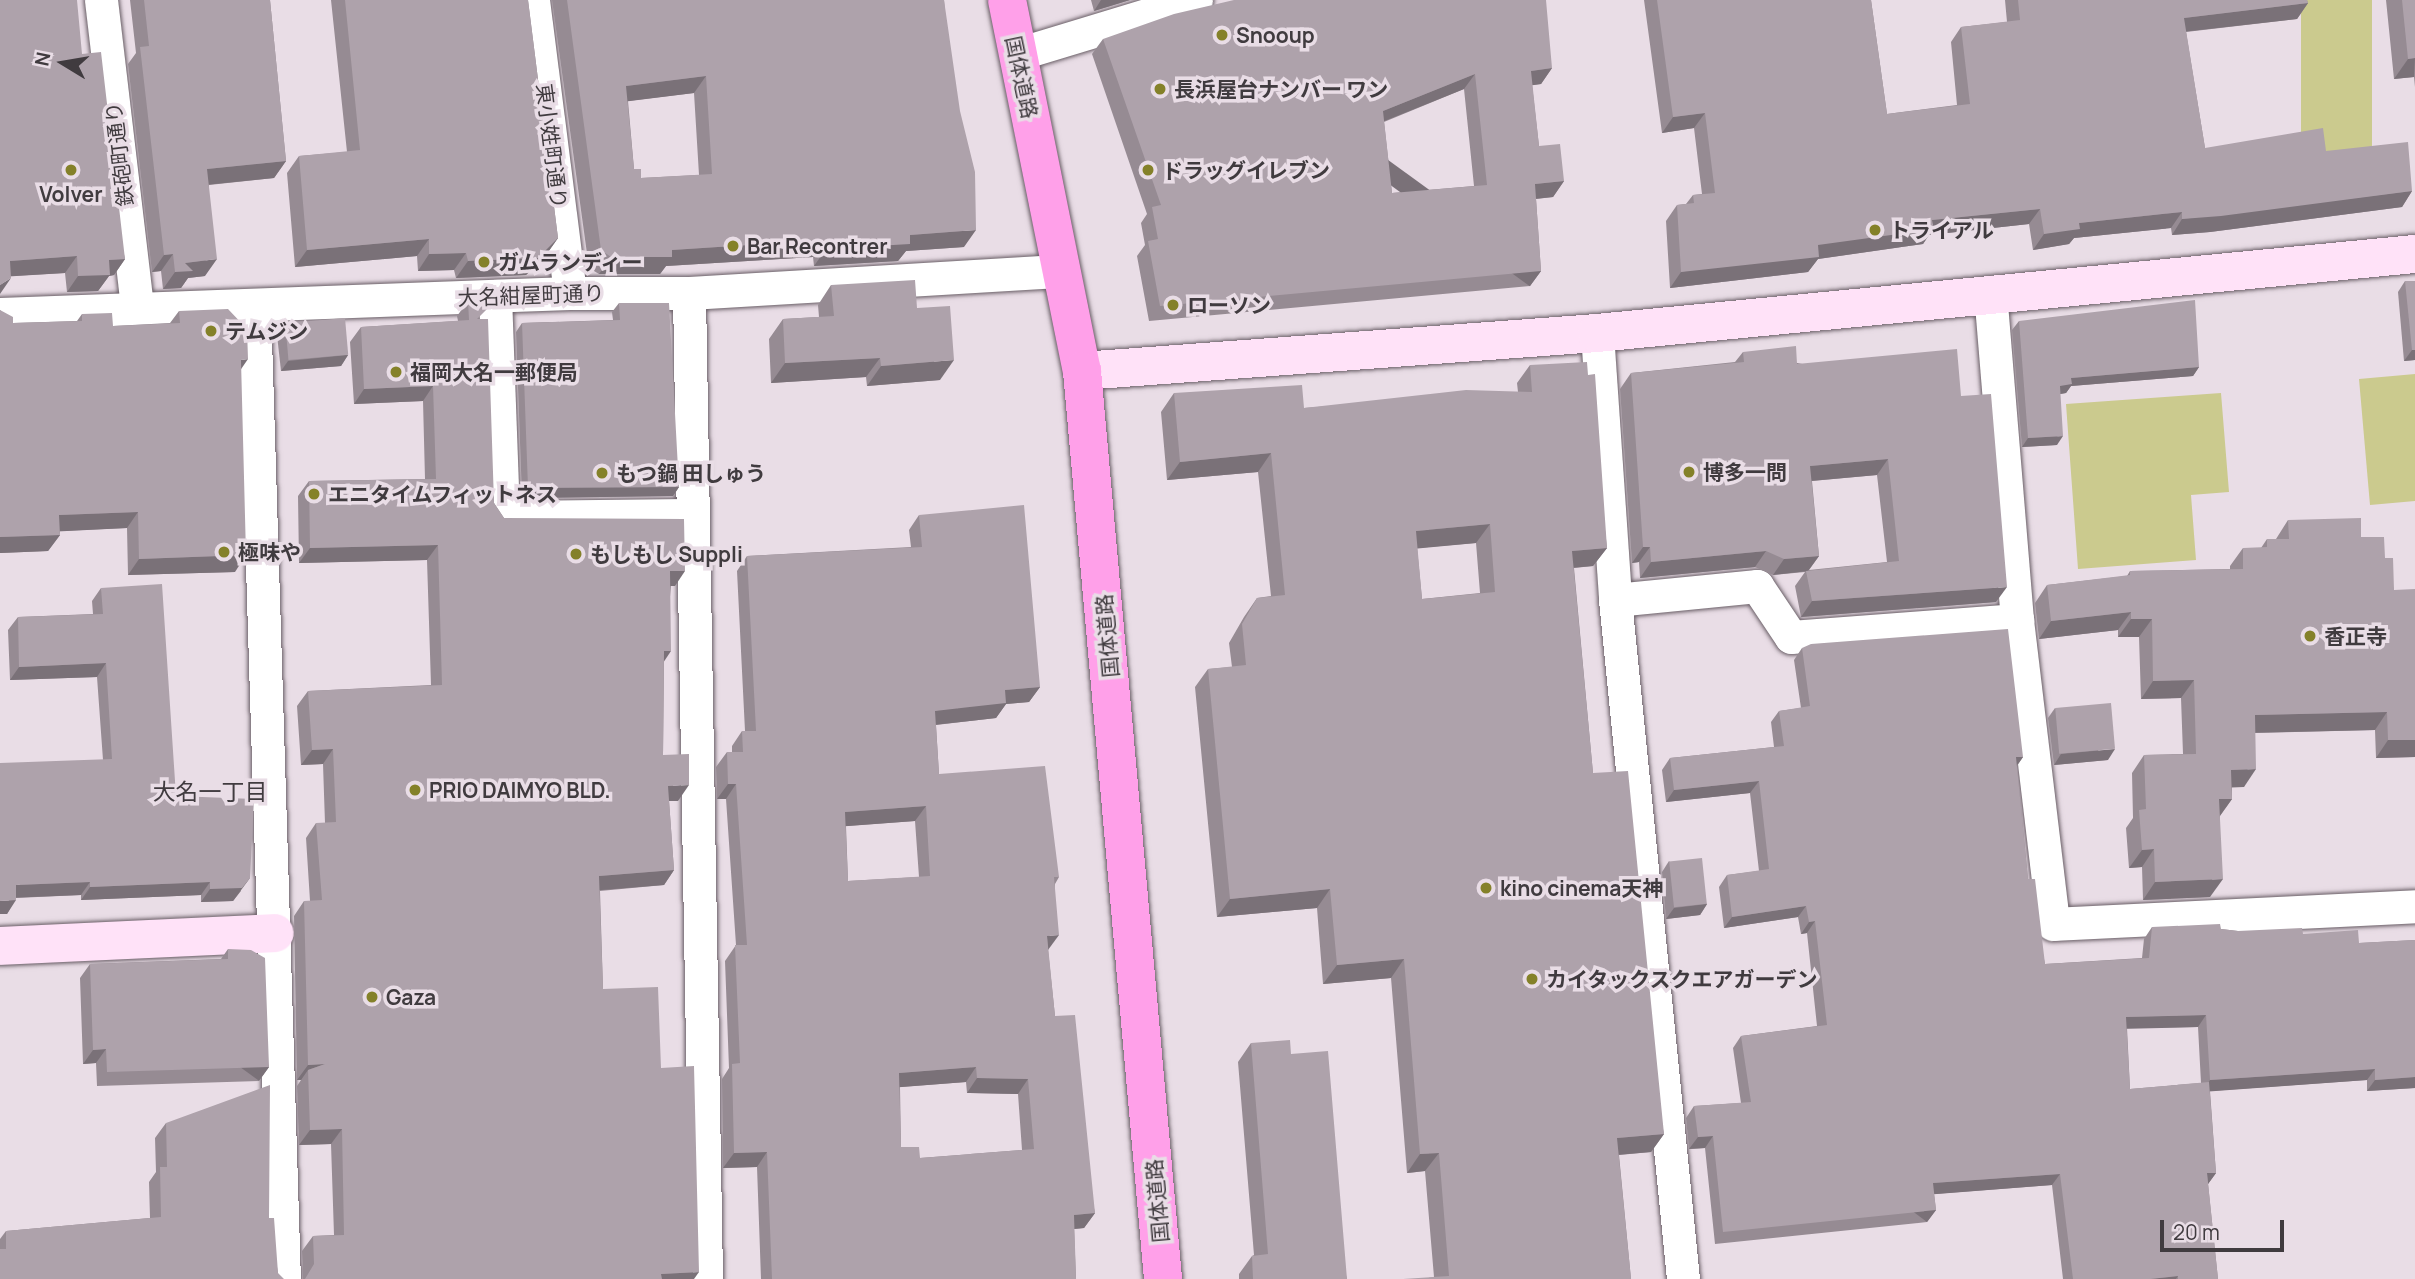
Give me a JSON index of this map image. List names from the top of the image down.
{
  "streets": {
    "highway": ["国体道路"],
    "street": ["東小姓町通り", "鉄砲町通り", "大名紺屋町通り"]
  },
  "crossings": [
    ["国体道路", "大名紺屋町通り"],
    ["東小姓町通り", "大名紺屋町通り"],
    ["鉄砲町通り", "大名紺屋町通り"]
  ],
  "districts": ["大名一丁目"],
  "places": [
    "Snooup",
    "長浜屋台ナンバー ワン",
    "Volver",
    "ドラッグイレブン",
    "トライアル",
    "Bar Recontrer",
    "ガムランディー",
    "ローソン",
    "テムジン",
    "福岡大名一郵便局",
    "博多一問",
    "もつ鍋 田しゅう",
    "エニタイムフィットネス",
    "極味や",
    "もしもし Suppli",
    "香正寺",
    "PRIO DAIMYO BLD.",
    "kino cinema天神",
    "カイタックスクエアガーデン",
    "Gaza"
  ],
  "scale_bar": "20 m",
  "north": "left"
}
